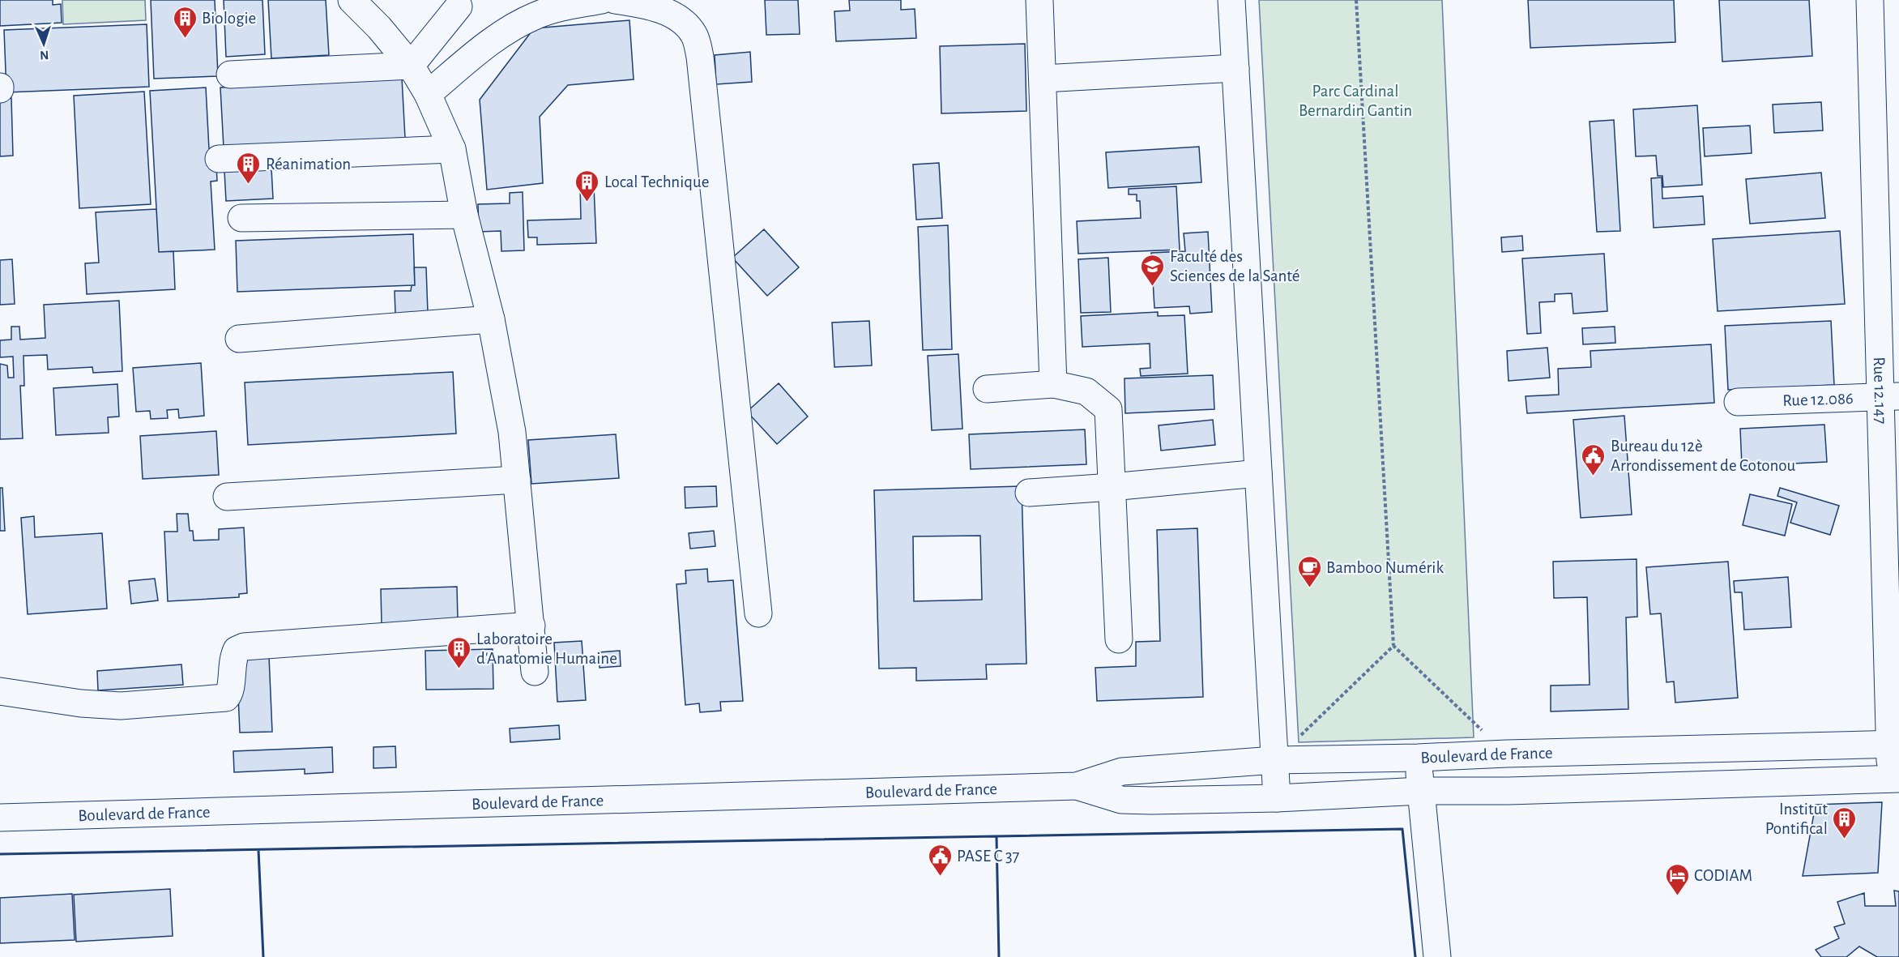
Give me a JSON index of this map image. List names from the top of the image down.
{
  "streets": {
    "street": ["Rue 12.147", "Rue 12.086", "Boulevard de France"]
  },
  "crossings": [
    ["Rue 12.147", "Rue 12.086"],
    ["Rue 12.147", "Boulevard de France"]
  ],
  "parks": ["Parc Cardinal Bernardin Gantin"],
  "places": {
    "building": [
      "Biologie",
      "Réanimation",
      "Local Technique",
      "Laboratoire d'Anatomie Humaine",
      "Institut Pontifical"
    ],
    "school or university": ["Faculté des Sciences de la Santé"],
    "public building": ["Bureau du 12è Arrondissement de Cotonou", "PASE C 37"],
    "cafe": ["Bamboo Numérik"],
    "hotel": ["CODIAM"]
  },
  "north": "bottom"
}
